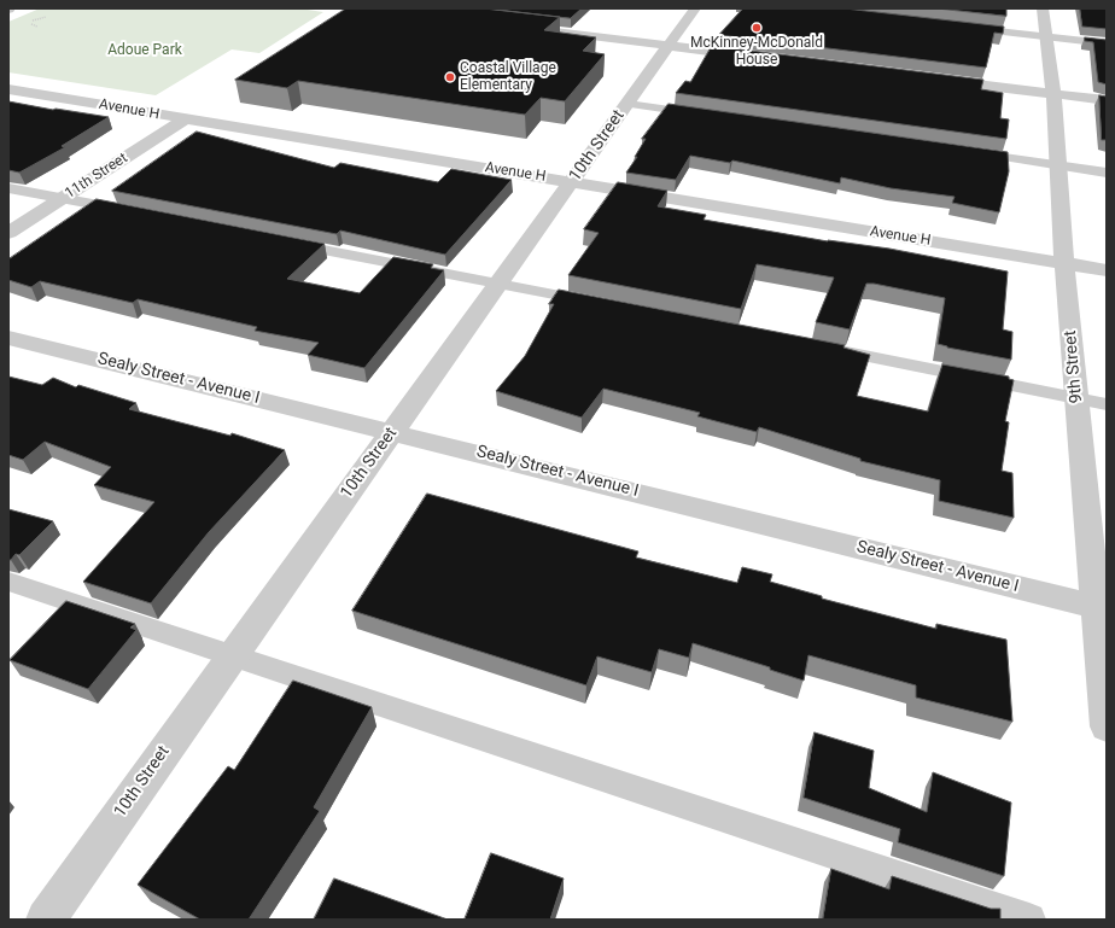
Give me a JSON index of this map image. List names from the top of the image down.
{
  "streets": {
    "street": [
      "Avenue H",
      "10th Street",
      "11th Street",
      "9th Street",
      "Sealy Street - Avenue I"
    ]
  },
  "crossings": [
    ["Avenue H", "10th Street"],
    ["Avenue H", "11th Street"],
    ["Avenue H", "9th Street"],
    ["10th Street", "Sealy Street - Avenue I"],
    ["9th Street", "Sealy Street - Avenue I"]
  ],
  "parks": ["Adoue Park"],
  "places": ["McKinney-McDonald House", "Coastal Village Elementary"]
}
